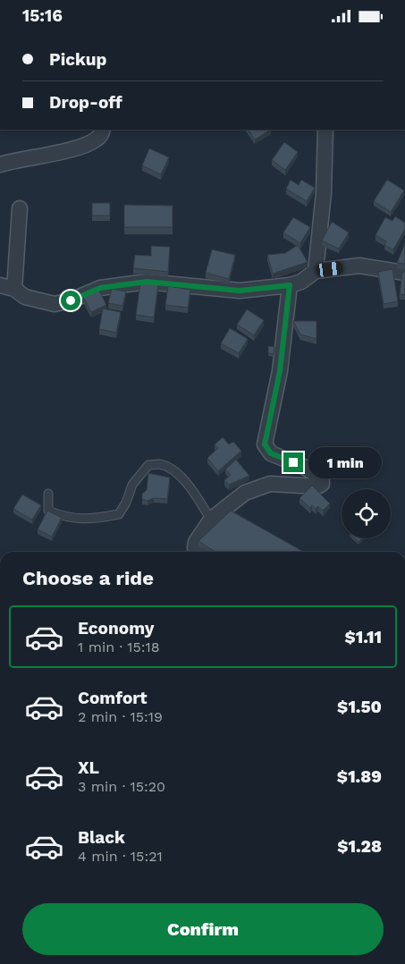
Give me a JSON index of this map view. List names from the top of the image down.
{
  "page": {
    "status": "15:16",
    "banner": ["Pickup", "Drop-off"],
    "bubble": "1 min",
    "heading": "Choose a ride",
    "list": [
      {
        "name": "Economy",
        "note": "1 min · 15:18",
        "value": "$1.11"
      },
      {
        "name": "Comfort",
        "note": "2 min · 15:19",
        "value": "$1.50"
      },
      {
        "name": "XL",
        "note": "3 min · 15:20",
        "value": "$1.89"
      },
      {
        "name": "Black",
        "note": "4 min · 15:21",
        "value": "$1.28"
      }
    ],
    "buttons": "Confirm"
  }
}
